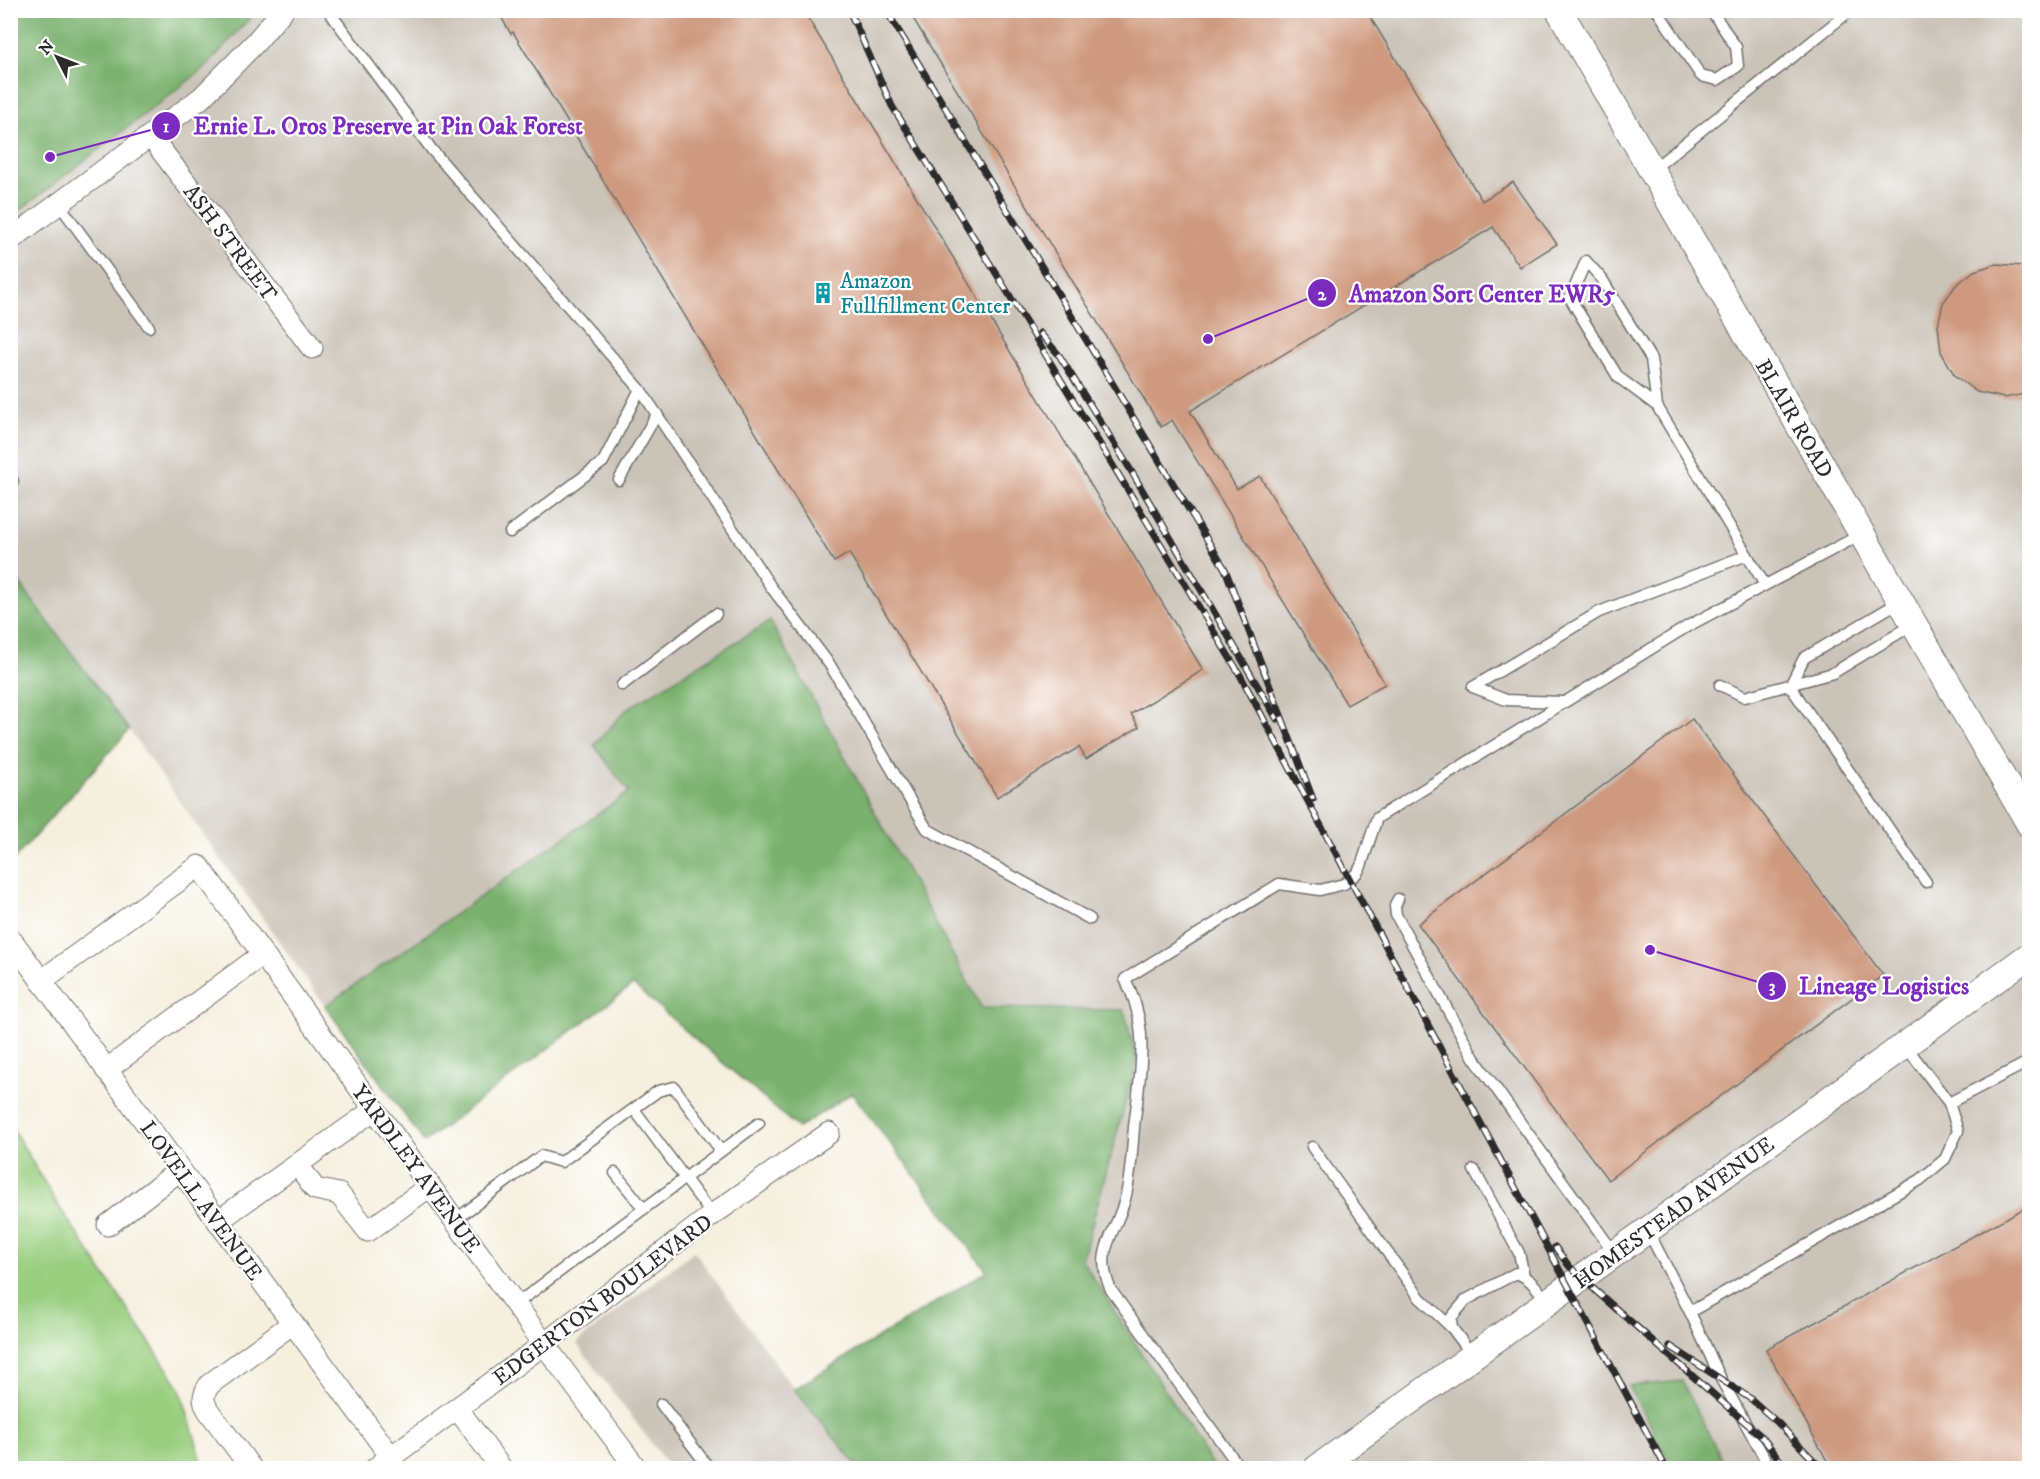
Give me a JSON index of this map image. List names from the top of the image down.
{
  "streets": {
    "street": [
      "ASH STREET",
      "BLAIR ROAD",
      "YARDLEY AVENUE",
      "LOVELL AVENUE",
      "HOMESTEAD AVENUE",
      "EDGERTON BOULEVARD"
    ]
  },
  "crossings": [
    ["YARDLEY AVENUE", "LOVELL AVENUE"],
    ["YARDLEY AVENUE", "EDGERTON BOULEVARD"],
    ["LOVELL AVENUE", "EDGERTON BOULEVARD"]
  ],
  "places": {
    "other": ["Ernie L. Oros Preserve at Pin Oak Forest", "Amazon Sort Center EWR5", "Lineage Logistics"],
    "building": ["Amazon Fullfillment Center"]
  },
  "north": "top left"
}
